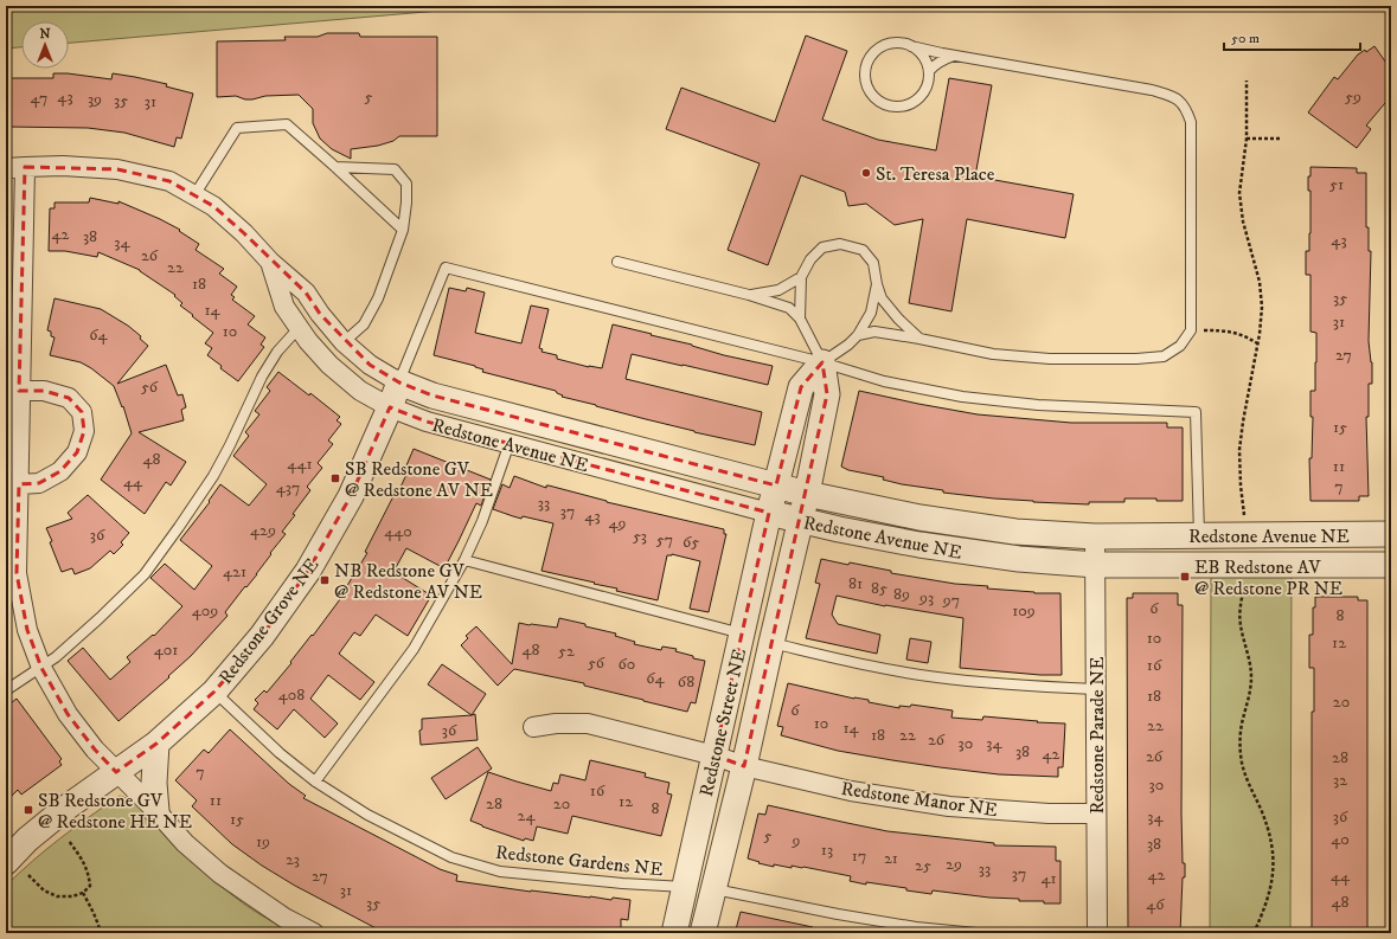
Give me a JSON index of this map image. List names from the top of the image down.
{
  "streets": {
    "street": [
      "Redstone Avenue NE",
      "Redstone Grove NE",
      "Redstone Street NE",
      "Redstone Parade NE",
      "Redstone Manor NE"
    ],
    "lane": ["Redstone Gardens NE"]
  },
  "crossings": [
    ["Redstone Avenue NE", "Redstone Grove NE"],
    ["Redstone Avenue NE", "Redstone Street NE"],
    ["Redstone Avenue NE", "Redstone Parade NE"],
    ["Redstone Grove NE", "Redstone Gardens NE"],
    ["Redstone Street NE", "Redstone Manor NE"],
    ["Redstone Street NE", "Redstone Gardens NE"],
    ["Redstone Parade NE", "Redstone Manor NE"]
  ],
  "places": {
    "other": ["St. Teresa Place"],
    "transit": [
      "SB Redstone GV @ Redstone AV NE",
      "EB Redstone AV @ Redstone PR NE",
      "NB Redstone GV @ Redstone AV NE",
      "SB Redstone GV @ Redstone HE NE"
    ]
  },
  "house_numbers": [
    "43",
    "5",
    "59",
    "47",
    "39",
    "35",
    "31",
    "51",
    "42",
    "38",
    "43",
    "34",
    "26",
    "22",
    "18",
    "35",
    "14",
    "31",
    "10",
    "64",
    "27",
    "56",
    "15",
    "48",
    "441",
    "11",
    "44",
    "7",
    "437",
    "33",
    "37",
    "43",
    "49",
    "429",
    "440",
    "36",
    "53",
    "57",
    "65",
    "421",
    "81",
    "85",
    "89",
    "93",
    "97",
    "6",
    "409",
    "109",
    "8",
    "10",
    "12",
    "401",
    "48",
    "52",
    "56",
    "60",
    "16",
    "64",
    "68",
    "408",
    "18",
    "20",
    "6",
    "10",
    "22",
    "14",
    "36",
    "18",
    "22",
    "26",
    "30",
    "34",
    "38",
    "42",
    "26",
    "28",
    "7",
    "32",
    "30",
    "16",
    "11",
    "12",
    "28",
    "20",
    "8",
    "24",
    "34",
    "36",
    "15",
    "5",
    "40",
    "9",
    "19",
    "38",
    "13",
    "17",
    "21",
    "23",
    "29",
    "25",
    "33",
    "37",
    "42",
    "27",
    "44",
    "41",
    "31",
    "48",
    "35",
    "46"
  ],
  "scale_bar": "50 m",
  "north": "top"
}
